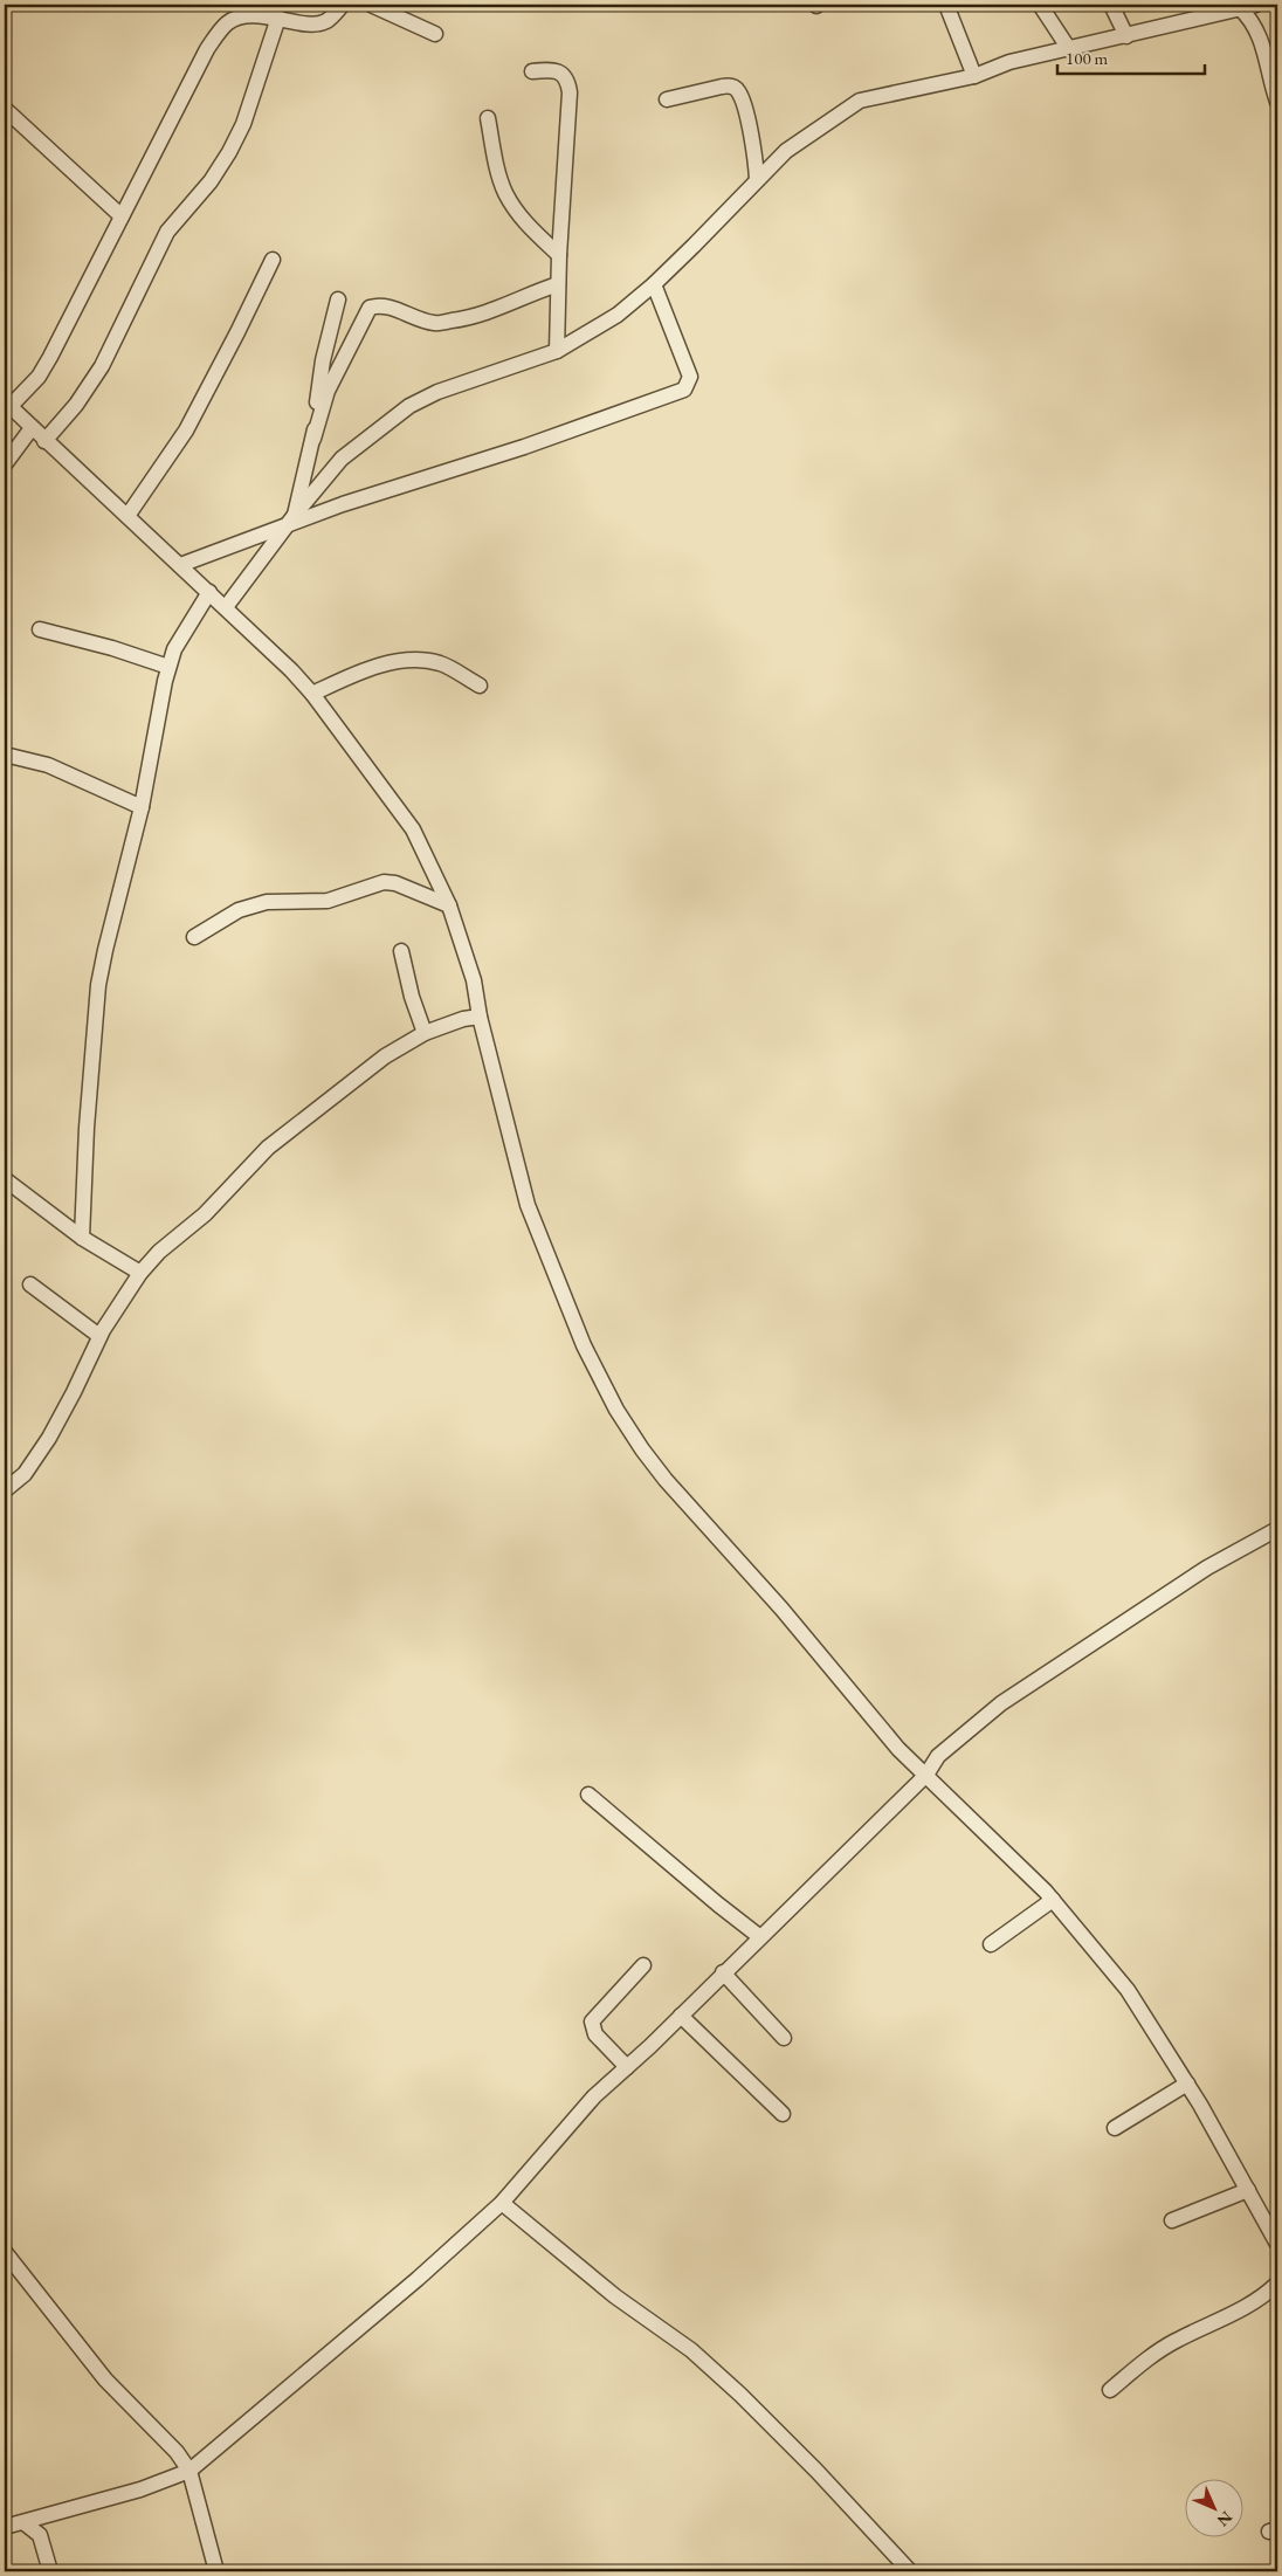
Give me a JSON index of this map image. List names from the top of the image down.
{
  "scale_bar": "100 m",
  "north": "bottom right"
}
